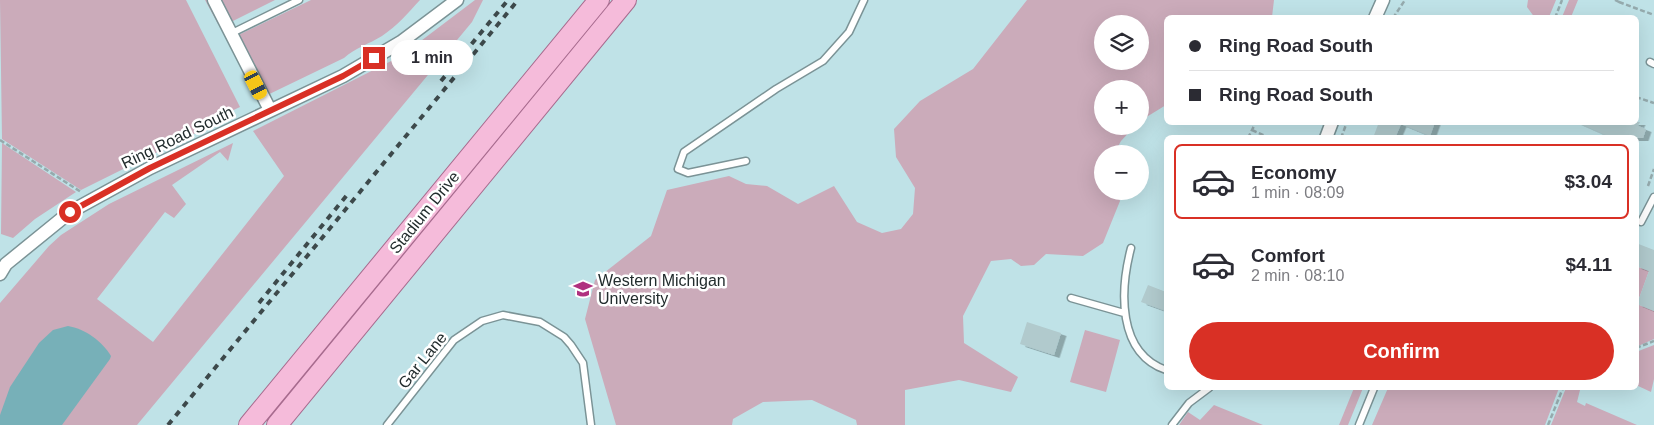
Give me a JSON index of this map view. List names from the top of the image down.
{
  "streets": {
    "main road": ["Stadium Drive"],
    "street": ["Ring Road South"],
    "lane": ["Gar Lane"]
  },
  "places": {
    "school or university": ["Western Michigan University"]
  },
  "page": {
    "map_buttons": ["+", "−"],
    "banner": ["Ring Road South", "Ring Road South"],
    "bubble": "1 min",
    "list": [
      {
        "name": "Economy",
        "note": "1 min · 08:09",
        "value": "$3.04"
      },
      {
        "name": "Comfort",
        "note": "2 min · 08:10",
        "value": "$4.11"
      }
    ],
    "buttons": "Confirm"
  }
}
